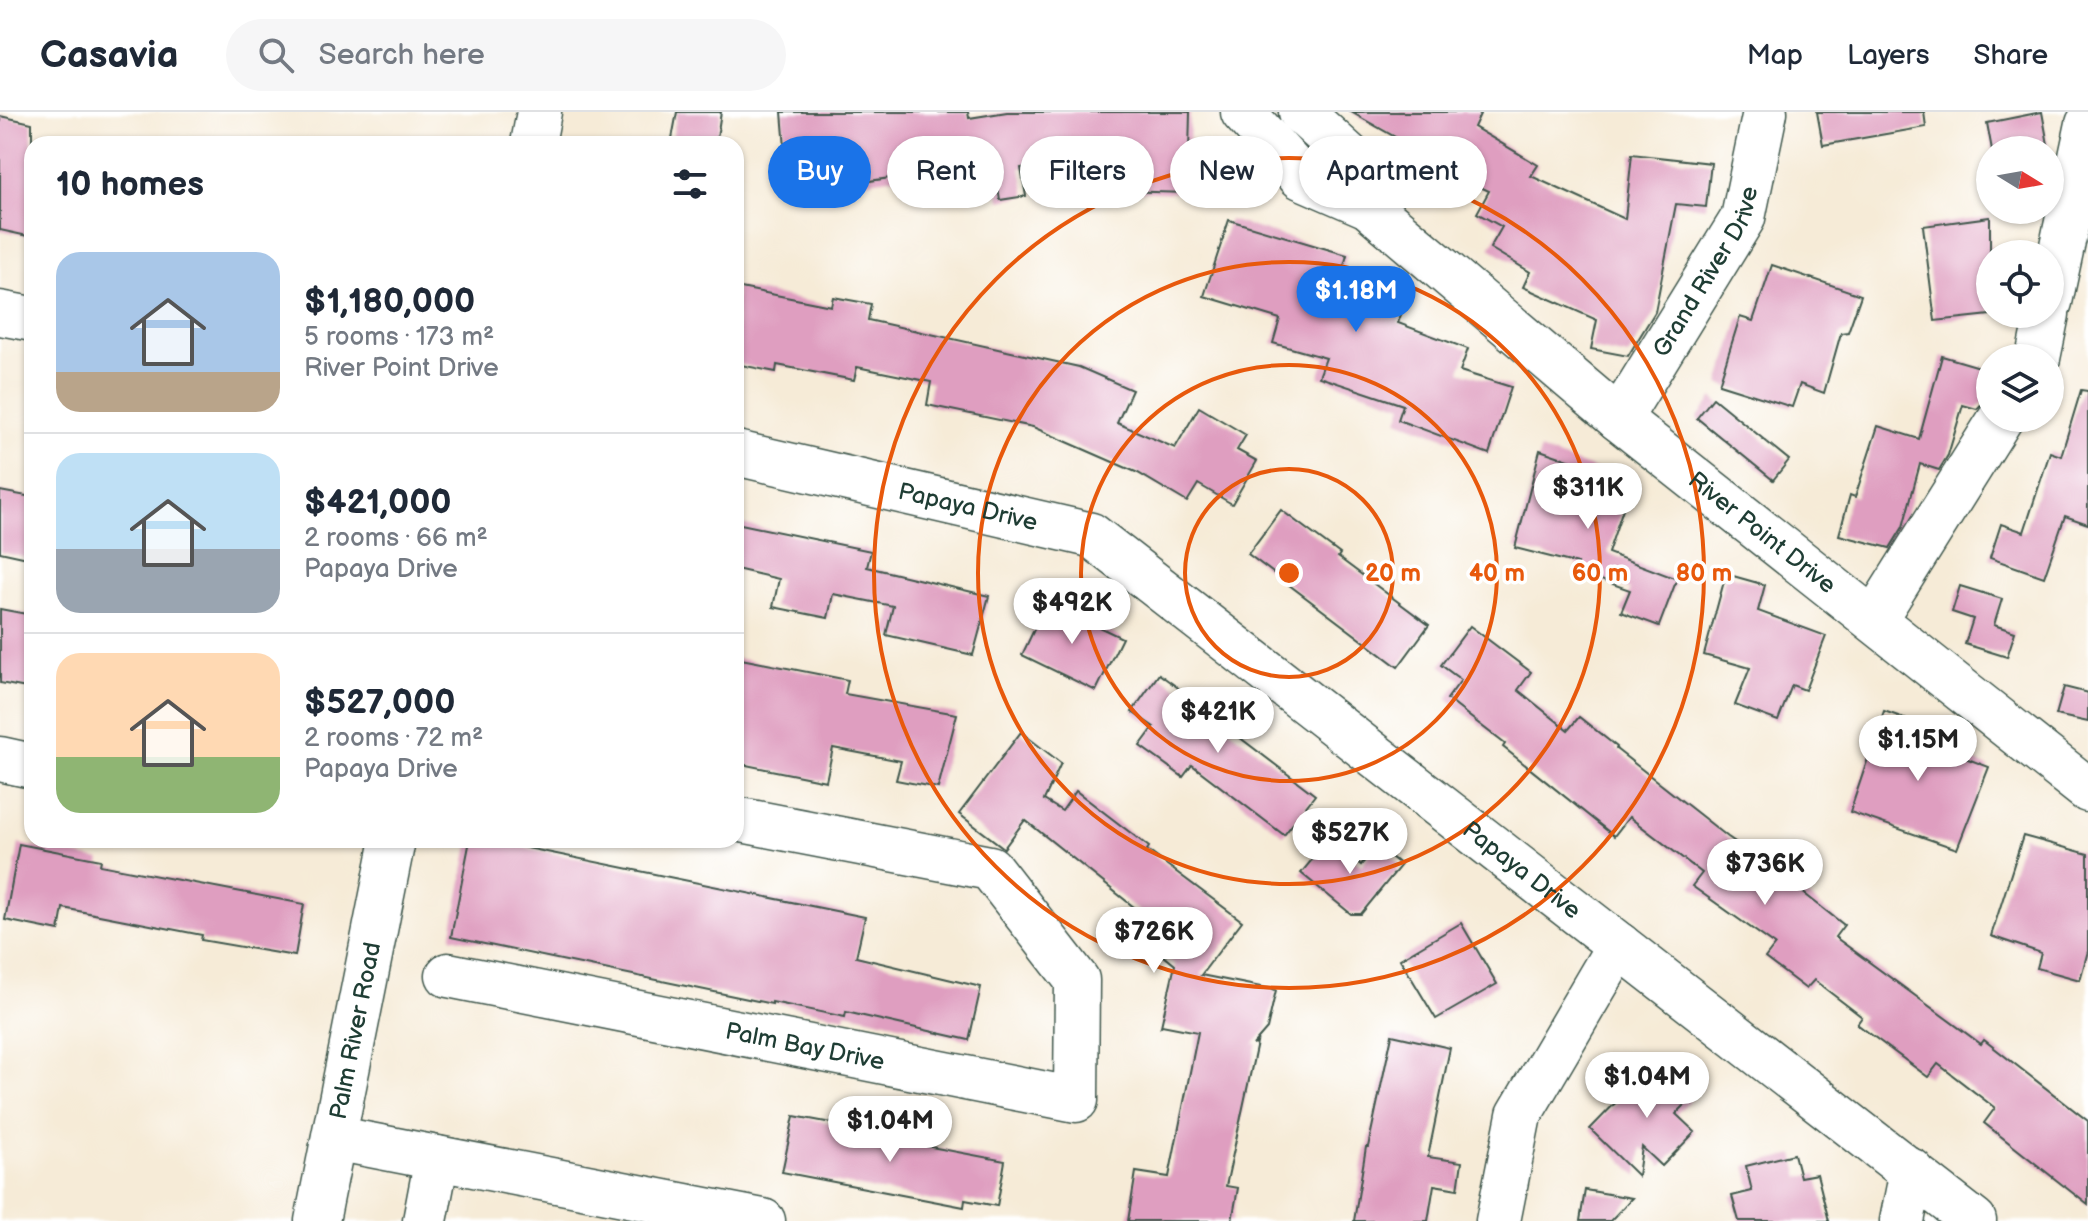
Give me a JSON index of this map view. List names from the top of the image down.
{
  "streets": {
    "street": [
      "Grand River Drive",
      "Papaya Drive",
      "River Point Drive",
      "Palm River Road",
      "Palm Bay Drive"
    ]
  },
  "crossings": [
    ["Grand River Drive", "River Point Drive"]
  ],
  "north": "right",
  "page": {
    "header": "Casavia",
    "search": "Search here",
    "nav": ["Map", "Layers", "Share"],
    "chip": [
      "Buy",
      "Rent",
      "Filters",
      "New",
      "Apartment"
    ],
    "heading": "10 homes",
    "list": [
      {
        "name": "$1,180,000",
        "note": "5 rooms · 173 m² · River Point Drive"
      },
      {
        "name": "$421,000",
        "note": "2 rooms · 66 m² · Papaya Drive"
      },
      {
        "name": "$527,000",
        "note": "2 rooms · 72 m² · Papaya Drive"
      }
    ],
    "price": [
      "$1.18M",
      "$311K",
      "$492K",
      "$421K",
      "$1.15M",
      "$527K",
      "$736K",
      "$726K",
      "$1.04M",
      "$1.04M"
    ]
  },
  "rings": [
    "20 m",
    "40 m",
    "60 m",
    "80 m"
  ]
}
